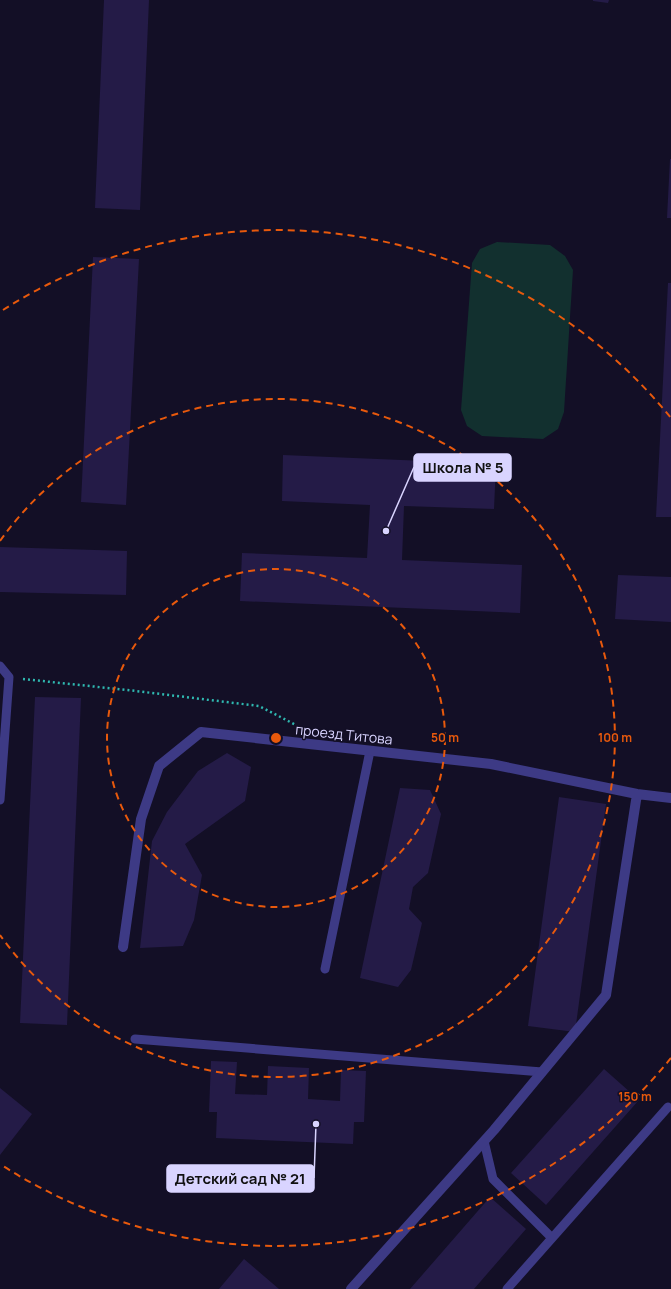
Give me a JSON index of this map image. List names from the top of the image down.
{
  "streets": {
    "street": ["проезд Титова"]
  },
  "places": ["Школа № 5", "Детский сад № 21"],
  "rings": ["50 m", "100 m", "150 m"]
}
